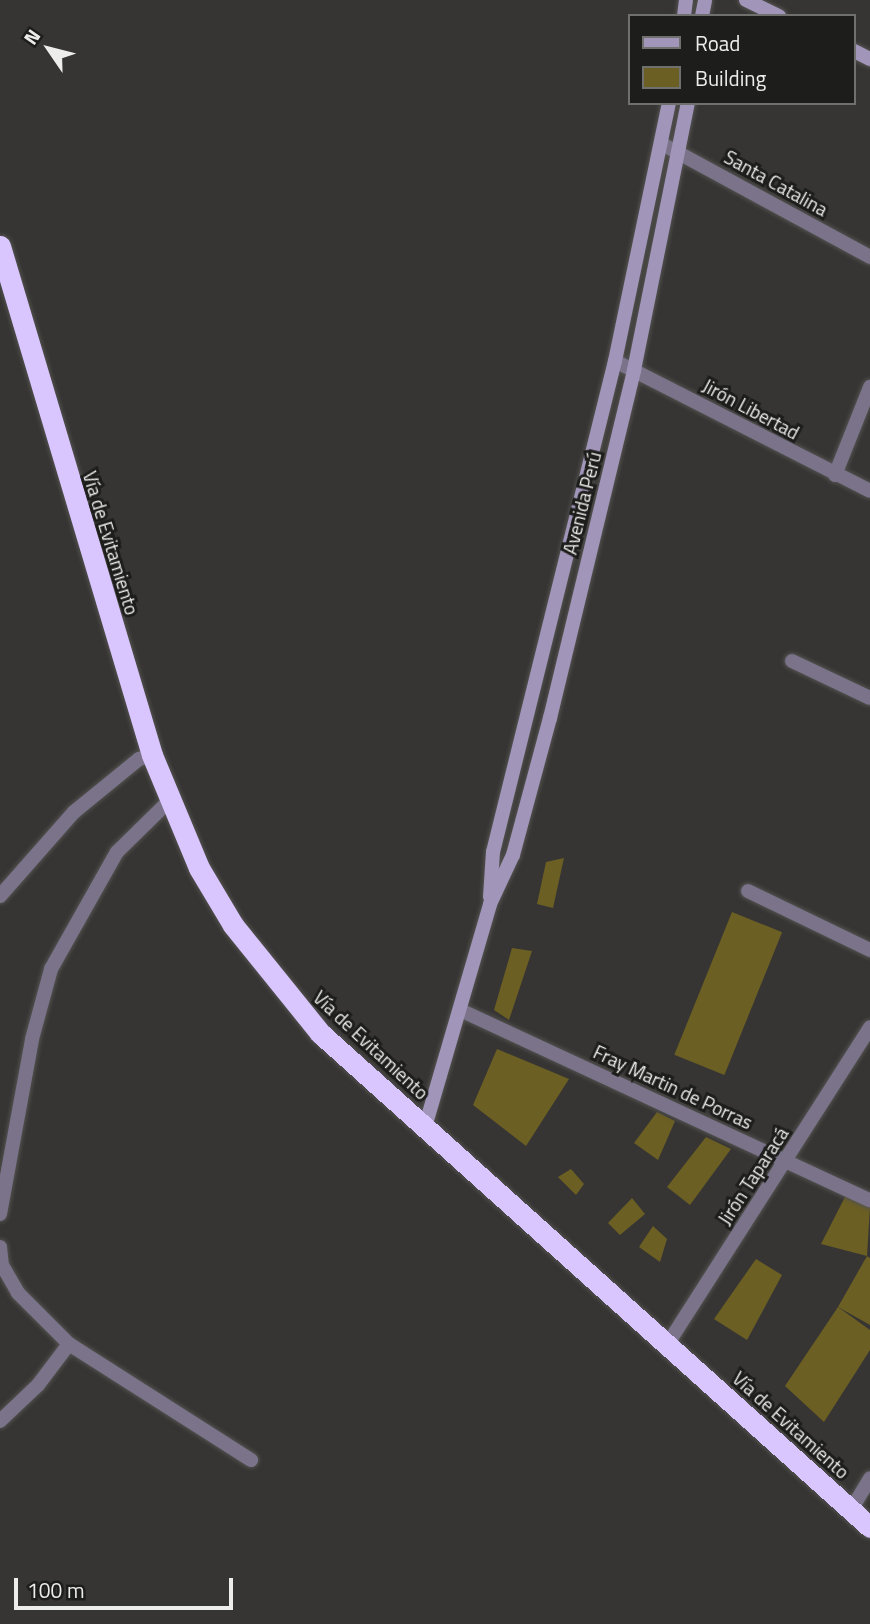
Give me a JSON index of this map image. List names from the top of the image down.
{
  "streets": {
    "highway": ["Vía de Evitamiento"],
    "main road": ["Avenida Perú"],
    "street": [
      "Santa Catalina",
      "Jirón Libertad",
      "Fray Martin de Porras",
      "Jirón Taparacá"
    ]
  },
  "crossings": [
    ["Santa Catalina", "Avenida Perú"],
    ["Jirón Libertad", "Avenida Perú"],
    ["Avenida Perú", "Vía de Evitamiento"],
    ["Avenida Perú", "Fray Martin de Porras"],
    ["Vía de Evitamiento", "Jirón Taparacá"],
    ["Fray Martin de Porras", "Jirón Taparacá"]
  ],
  "legend": ["Road", "Building"],
  "scale_bar": "100 m",
  "north": "top left"
}
